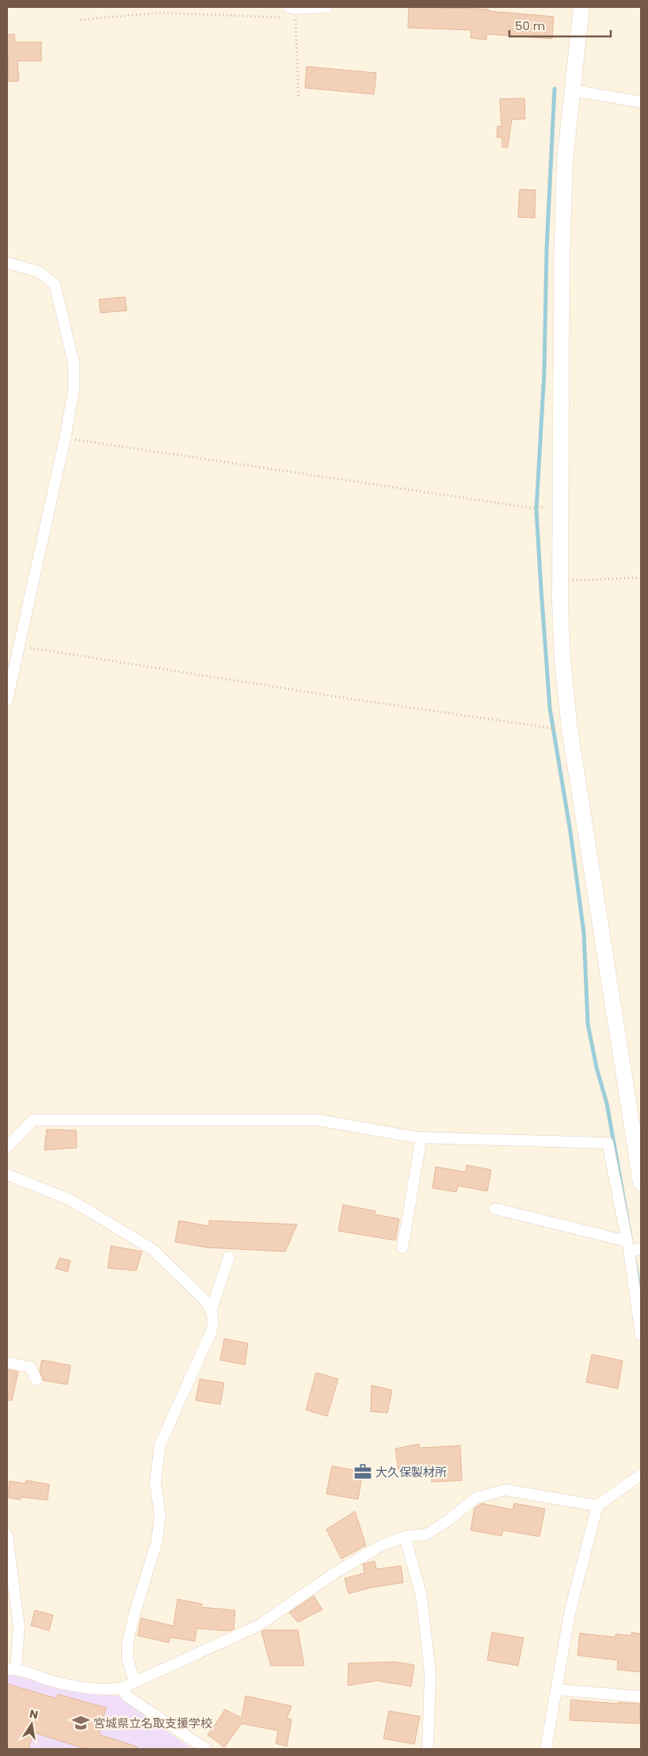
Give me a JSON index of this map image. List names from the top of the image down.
{
  "places": {
    "office": ["大久保製材所"],
    "school or university": ["宮城県立名取支援学校"]
  },
  "scale_bar": "50 m",
  "north": "top"
}
